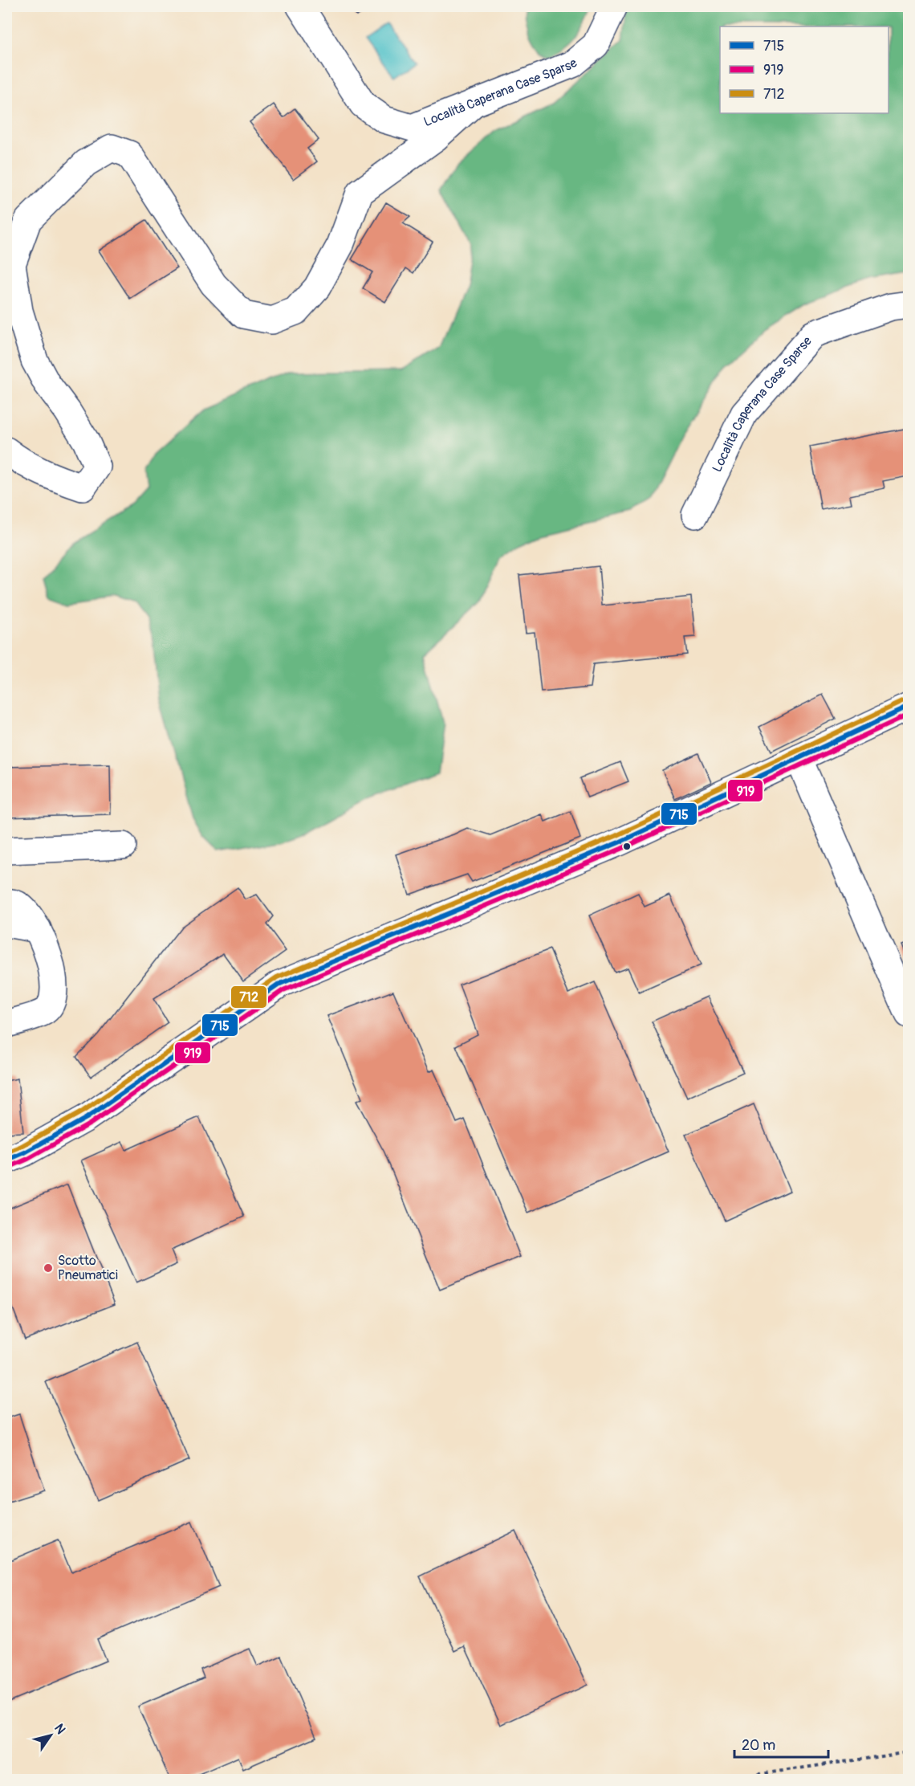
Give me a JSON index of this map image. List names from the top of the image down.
{
  "streets": {
    "street": ["Località Caperana Case Sparse"]
  },
  "places": ["Scotto Pneumatici"],
  "lines": ["transit line 712", "transit line 715", "transit line 919"],
  "legend": ["715", "919", "712"],
  "scale_bar": "20 m",
  "north": "top right"
}
